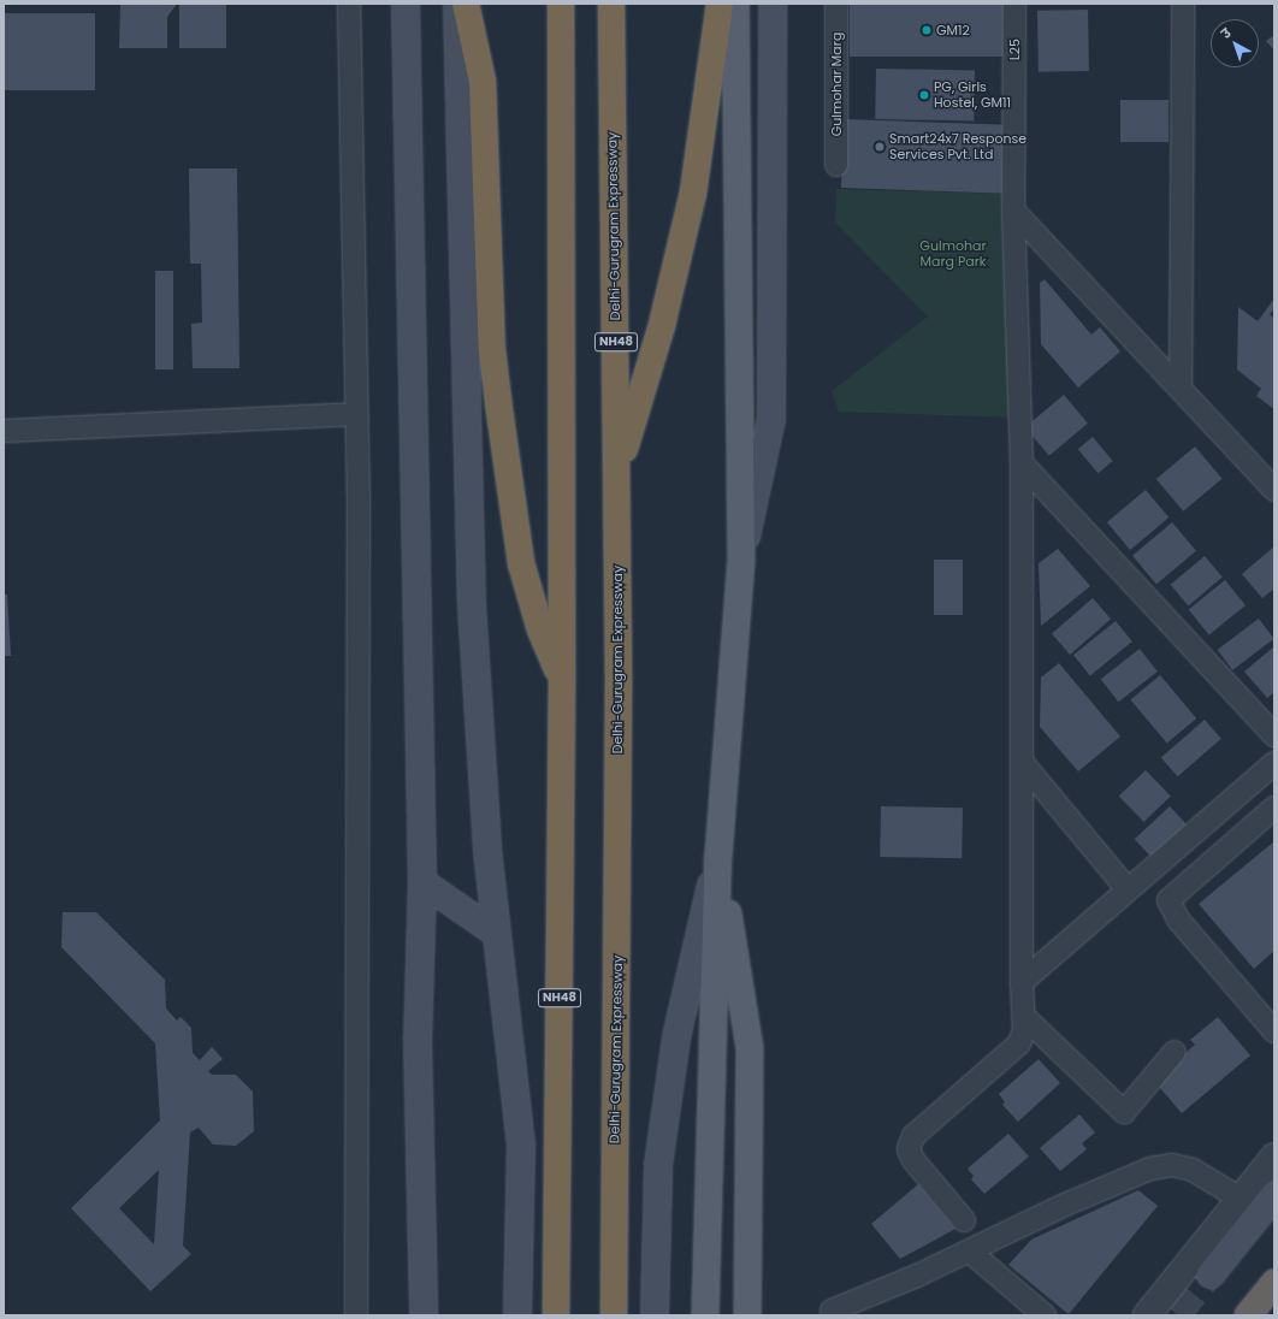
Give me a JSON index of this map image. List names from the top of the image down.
{
  "streets": {
    "highway": ["Delhi-Gurugram Expressway", "NH48"],
    "street": ["L25", "Gulmohar Marg"]
  },
  "parks": ["Gulmohar Marg Park"],
  "places": ["GM12", "PG, Girls Hostel, GM11", "Smart24x7 Response Services Pvt. Ltd"],
  "north": "top left"
}
